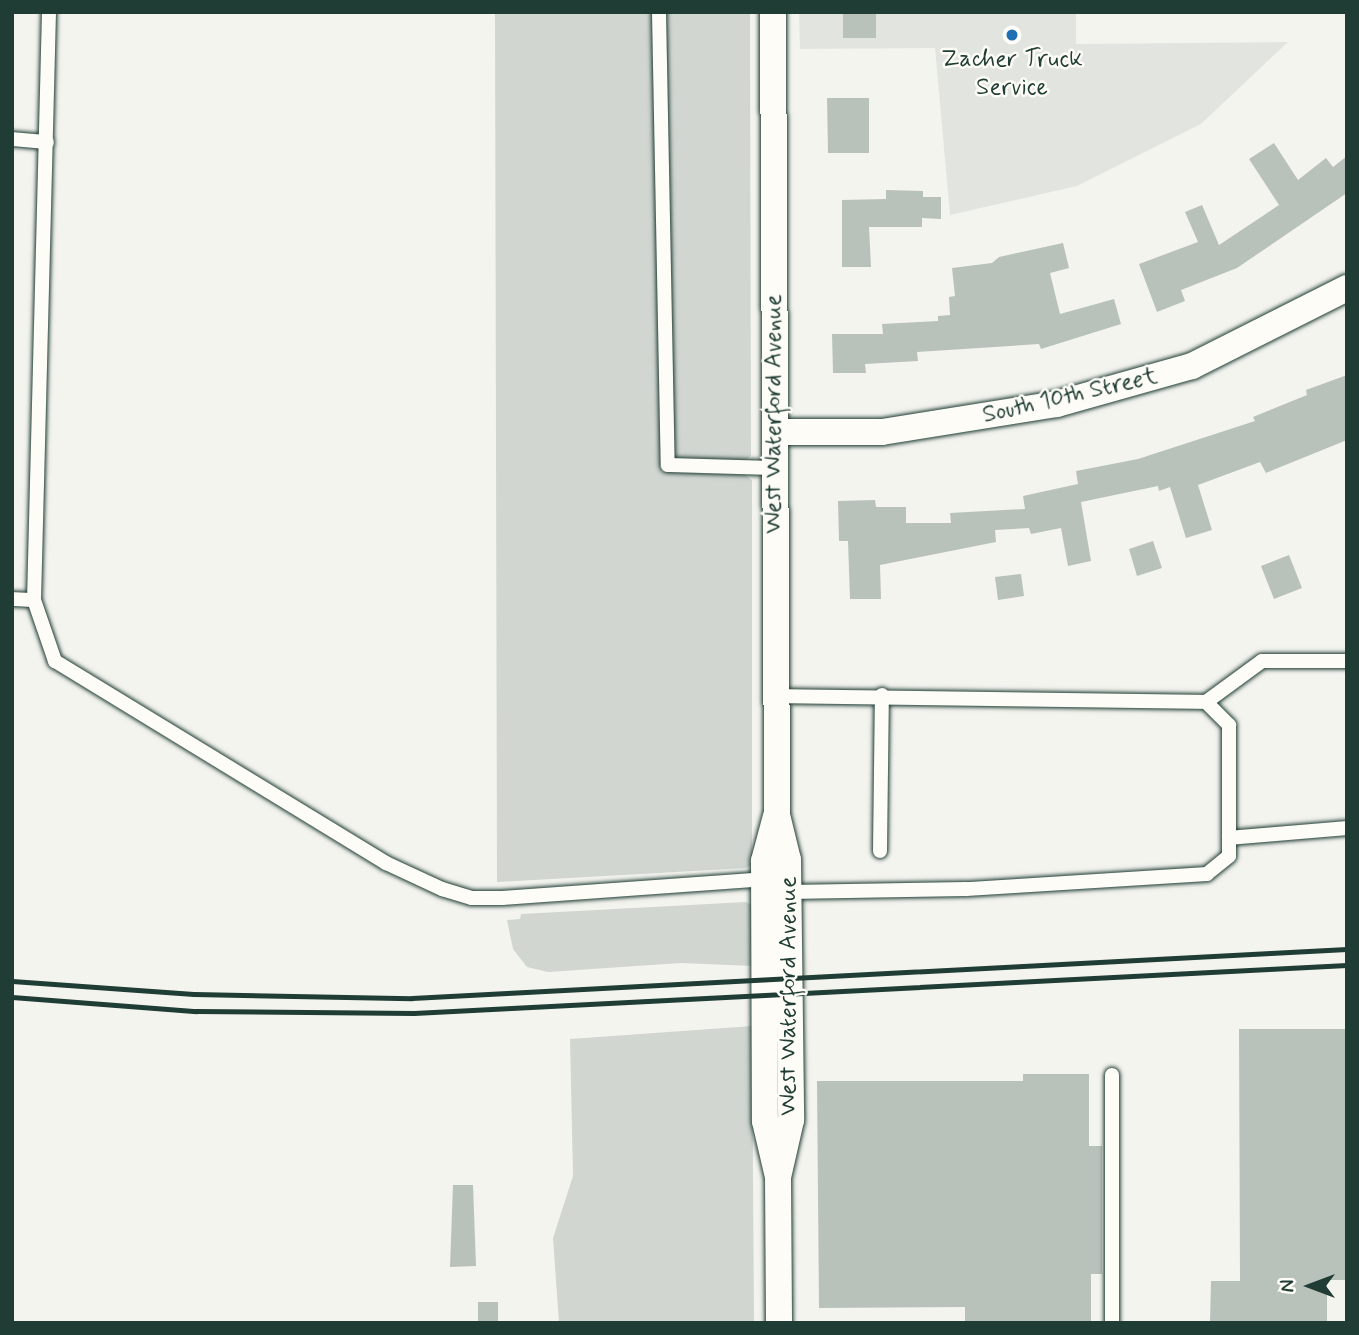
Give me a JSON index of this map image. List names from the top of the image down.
{
  "streets": {
    "street": ["South 10th Street", "West Waterford Avenue"]
  },
  "crossings": [
    ["South 10th Street", "West Waterford Avenue"]
  ],
  "places": ["Zacher Truck Service"],
  "north": "left"
}
